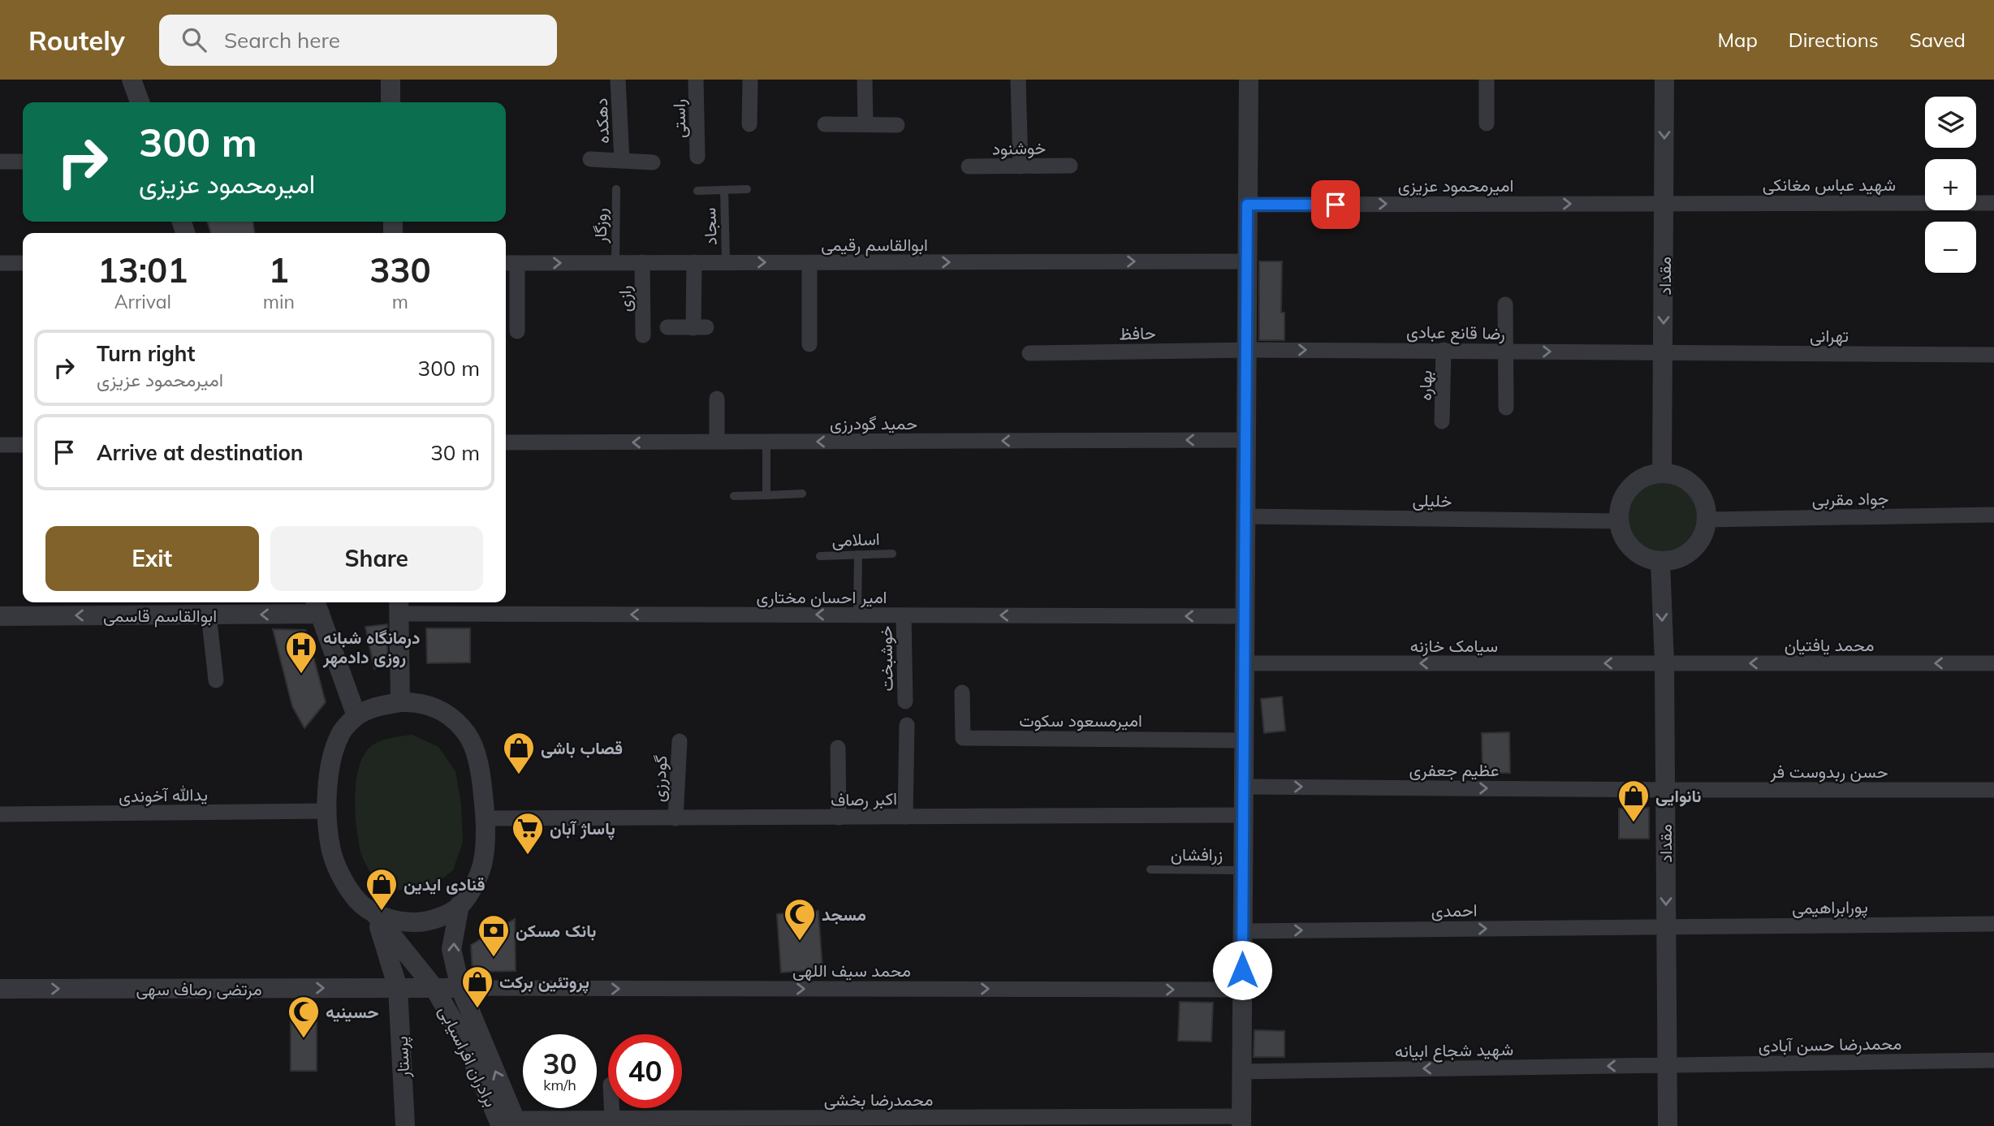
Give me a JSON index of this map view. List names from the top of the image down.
{
  "streets": {
    "street": [
      "راستی",
      "دهکده",
      "خوشنود",
      "شهید عباس مغانکی",
      "امیرمحمود عزیزی",
      "ابوالقاسم رقیمی",
      "مقداد",
      "رازی",
      "رضا قانع عبادی",
      "حافظ",
      "تهرانی",
      "بهاره",
      "حمید گودرزی",
      "جواد مقربی",
      "خلیلی",
      "امیر احسان مختاری",
      "ابوالقاسم قاسمی",
      "محمد یافتیان",
      "سیامک خازنه",
      "خوشبخت",
      "امیرمسعود سکوت",
      "عظیم جعفری",
      "حسن ربدوست فر",
      "گودرزی",
      "یدالله آخوندی",
      "اکبر رصاف",
      "پورابراهیمی",
      "احمدی",
      "محمد سیف اللهی",
      "مرتضی رصاف سهی",
      "محمدرضا حسن آبادی",
      "شهید شجاع ابیانه",
      "برادران افراسیابی",
      "پرستار",
      "محمدرضا بخشی"
    ],
    "lane": [
      "روزگار",
      "سجاد",
      "اسلامی",
      "زرافشان"
    ]
  },
  "crossings": [
    ["شهید عباس مغانکی", "امیرمحمود عزیزی"],
    ["شهید عباس مغانکی", "مقداد"],
    ["امیرمحمود عزیزی", "مقداد"],
    ["روزگار", "ابوالقاسم رقیمی"],
    ["سجاد", "ابوالقاسم رقیمی"],
    ["ابوالقاسم رقیمی", "رازی"],
    ["مقداد", "رضا قانع عبادی"],
    ["مقداد", "تهرانی"],
    ["مقداد", "جواد مقربی"],
    ["مقداد", "خلیلی"],
    ["مقداد", "محمد یافتیان"],
    ["مقداد", "سیامک خازنه"],
    ["مقداد", "عظیم جعفری"],
    ["مقداد", "حسن ربدوست فر"],
    ["مقداد", "پورابراهیمی"],
    ["مقداد", "احمدی"],
    ["مقداد", "محمدرضا حسن آبادی"],
    ["مقداد", "شهید شجاع ابیانه"],
    ["رضا قانع عبادی", "حافظ"],
    ["رضا قانع عبادی", "تهرانی"],
    ["رضا قانع عبادی", "بهاره"],
    ["جواد مقربی", "خلیلی"],
    ["امیر احسان مختاری", "خوشبخت"],
    ["محمد یافتیان", "سیامک خازنه"],
    ["عظیم جعفری", "حسن ربدوست فر"],
    ["گودرزی", "اکبر رصاف"],
    ["یدالله آخوندی", "اکبر رصاف"],
    ["یدالله آخوندی", "برادران افراسیابی"],
    ["یدالله آخوندی", "پرستار"],
    ["اکبر رصاف", "برادران افراسیابی"],
    ["اکبر رصاف", "پرستار"],
    ["پورابراهیمی", "احمدی"],
    ["محمد سیف اللهی", "مرتضی رصاف سهی"],
    ["محمد سیف اللهی", "برادران افراسیابی"],
    ["مرتضی رصاف سهی", "برادران افراسیابی"],
    ["مرتضی رصاف سهی", "پرستار"],
    ["محمدرضا حسن آبادی", "شهید شجاع ابیانه"],
    ["برادران افراسیابی", "پرستار"],
    ["برادران افراسیابی", "محمدرضا بخشی"]
  ],
  "one_way": [
    "امیرمحمود عزیزی",
    "ابوالقاسم رقیمی",
    "مقداد",
    "رضا قانع عبادی",
    "حمید گودرزی",
    "امیر احسان مختاری",
    "ابوالقاسم قاسمی",
    "محمد یافتیان",
    "سیامک خازنه",
    "عظیم جعفری",
    "احمدی",
    "محمد سیف اللهی",
    "مرتضی رصاف سهی",
    "شهید شجاع ابیانه"
  ],
  "places": {
    "hospital": ["درمانگاه شبانه روزی دادمهر"],
    "shop": [
      "قصاب باشی",
      "نانوایی",
      "قنادی ایدین",
      "پروتئین برکت"
    ],
    "supermarket": ["پاساژ آبان"],
    "mosque": ["مسجد", "حسینیه"],
    "bank": ["بانک مسکن"]
  },
  "page": {
    "header": "Routely",
    "search": "Search here",
    "nav": ["Map", "Directions", "Saved"],
    "map_buttons": ["+", "−"],
    "turn": ["300 m", "امیرمحمود عزیزی"],
    "eta": [
      "13:01",
      "Arrival",
      "1",
      "min",
      "330",
      "m"
    ],
    "list": [
      {
        "name": "Turn right",
        "note": "امیرمحمود عزیزی",
        "value": "300 m"
      },
      {
        "name": "Arrive at destination",
        "value": "30 m"
      }
    ],
    "buttons": ["Exit", "Share"],
    "speed": "30 km/h",
    "limit": "40"
  }
}
